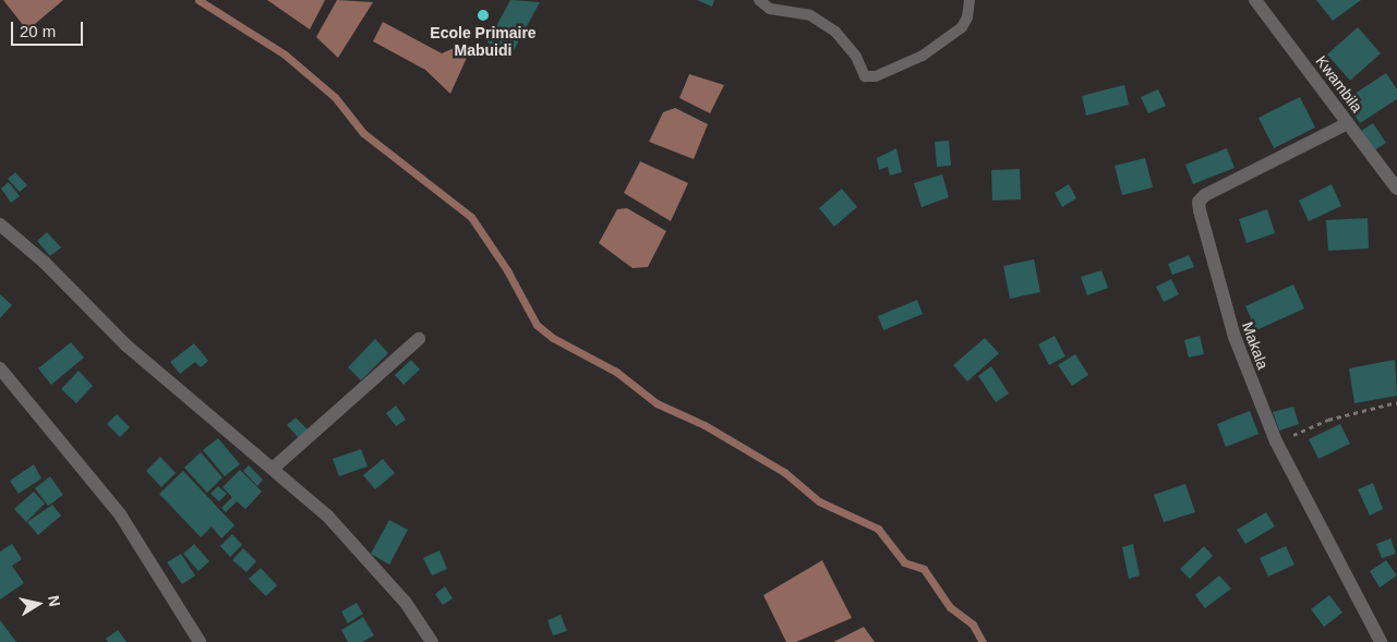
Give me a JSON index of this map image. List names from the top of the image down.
{
  "streets": {
    "street": ["Kwambila", "Makala"]
  },
  "crossings": [
    ["Kwambila", "Makala"]
  ],
  "places": ["Ecole Primaire Mabuidi"],
  "scale_bar": "20 m",
  "north": "right"
}
